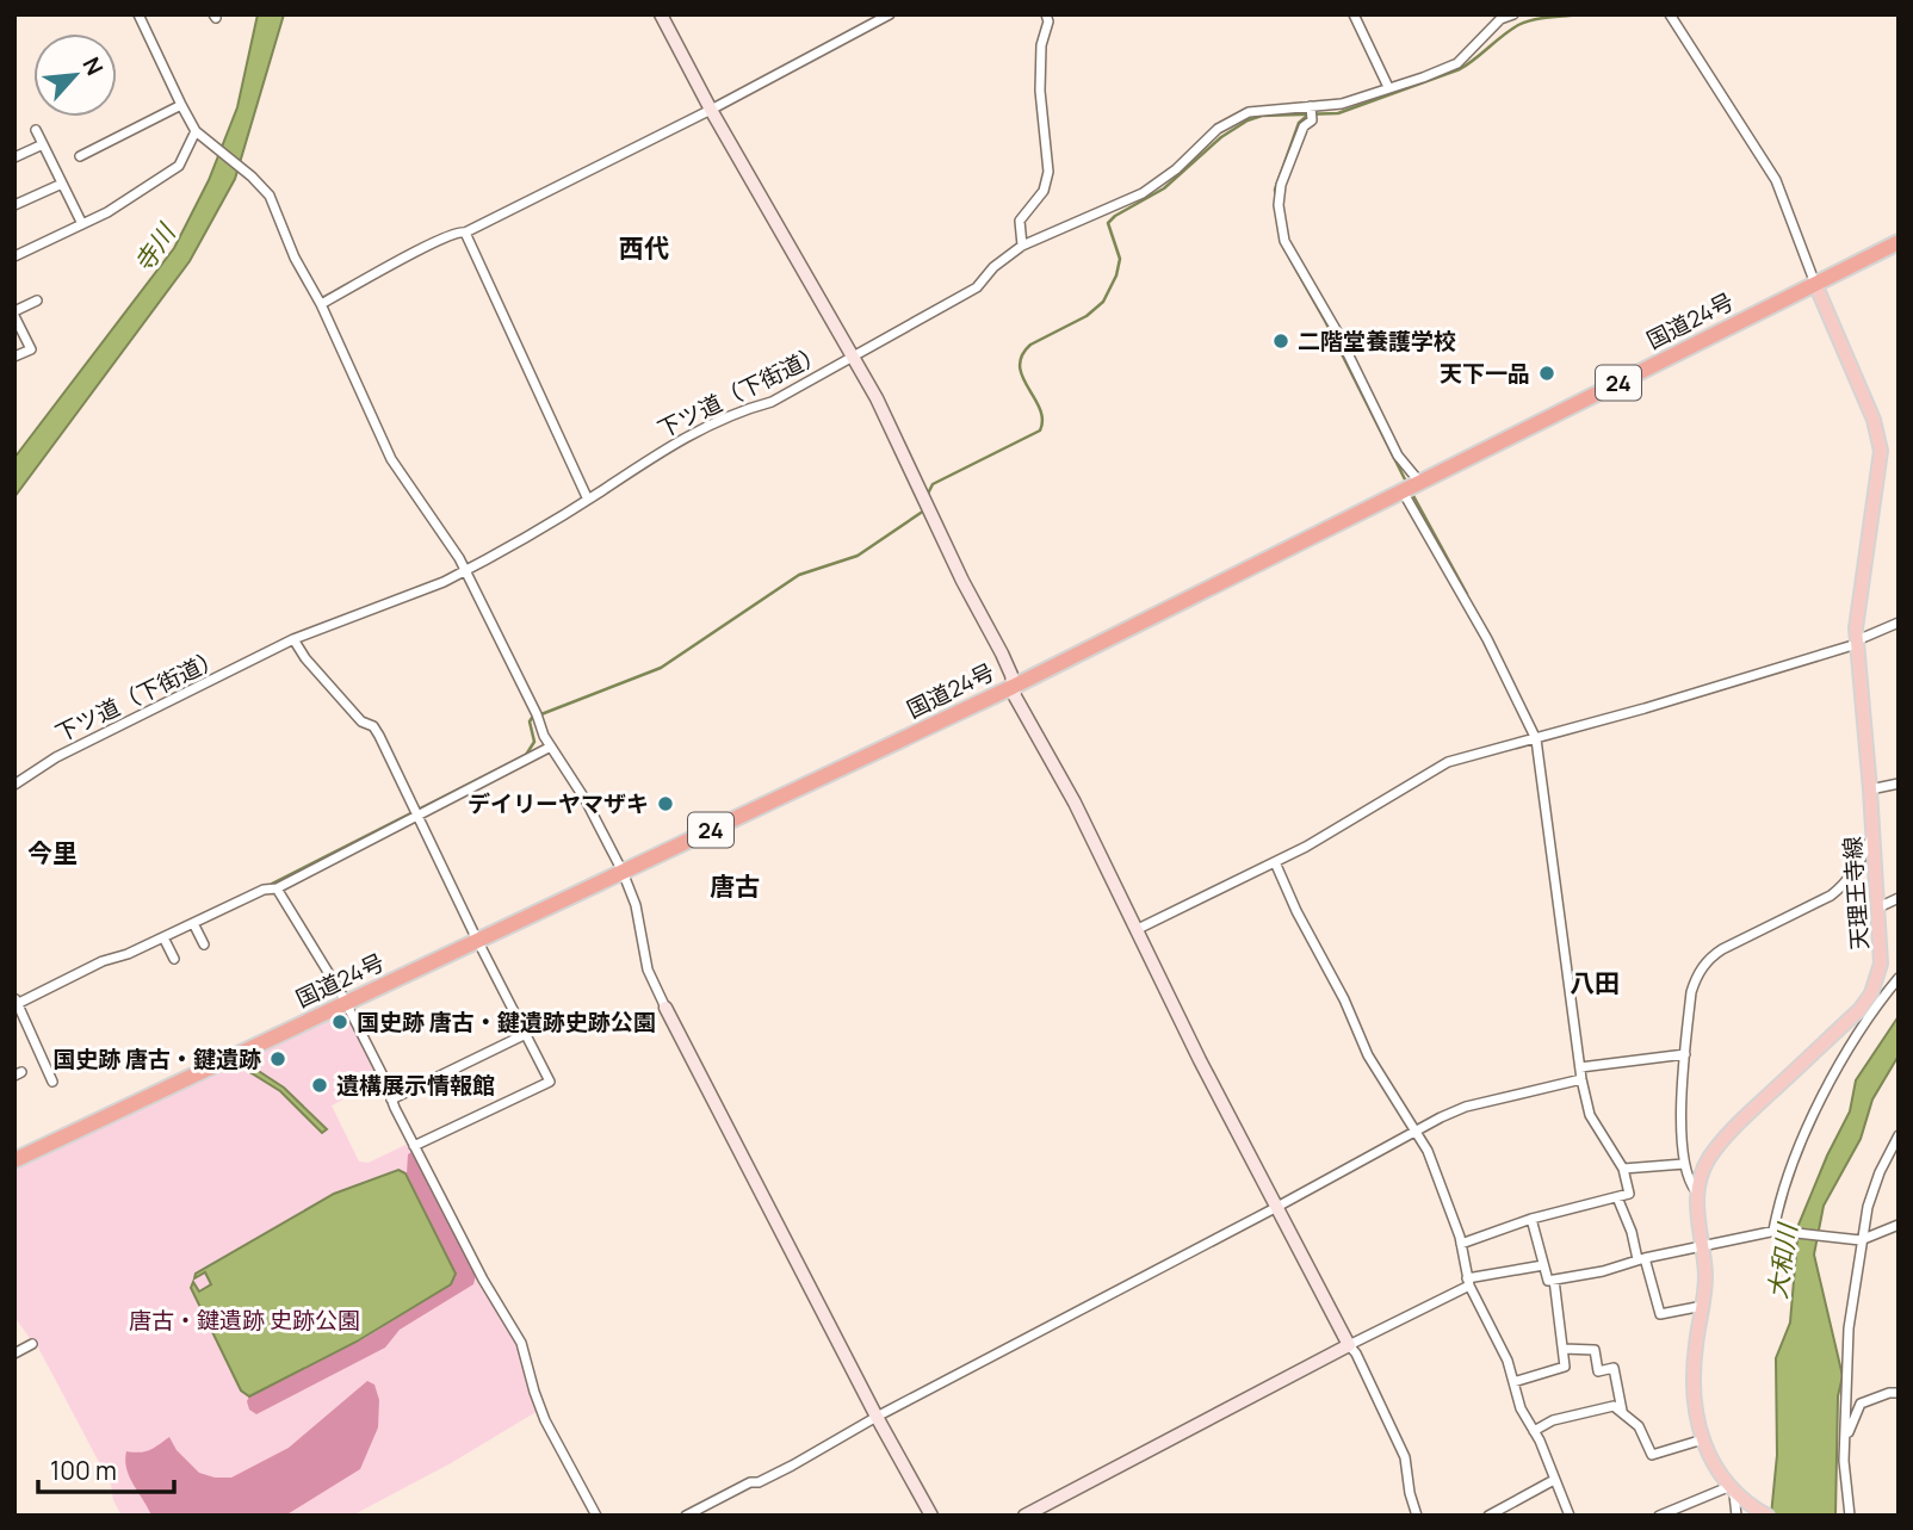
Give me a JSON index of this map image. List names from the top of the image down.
{
  "streets": {
    "highway": ["国道24号", "24"],
    "main road": ["天理王寺線"],
    "street": ["下ツ道（下街道）"]
  },
  "crossings": [
    ["国道24号", "天理王寺線"]
  ],
  "districts": [
    "西代",
    "今里",
    "唐古",
    "八田"
  ],
  "water": ["寺川", "大和川"],
  "parks": ["唐古・鍵遺跡 史跡公園"],
  "places": [
    "二階堂養護学校",
    "天下一品",
    "デイリーヤマザキ",
    "国史跡 唐古・鍵遺跡史跡公園",
    "国史跡 唐古・鍵遺跡",
    "遺構展示情報館"
  ],
  "scale_bar": "100 m",
  "north": "top right"
}
